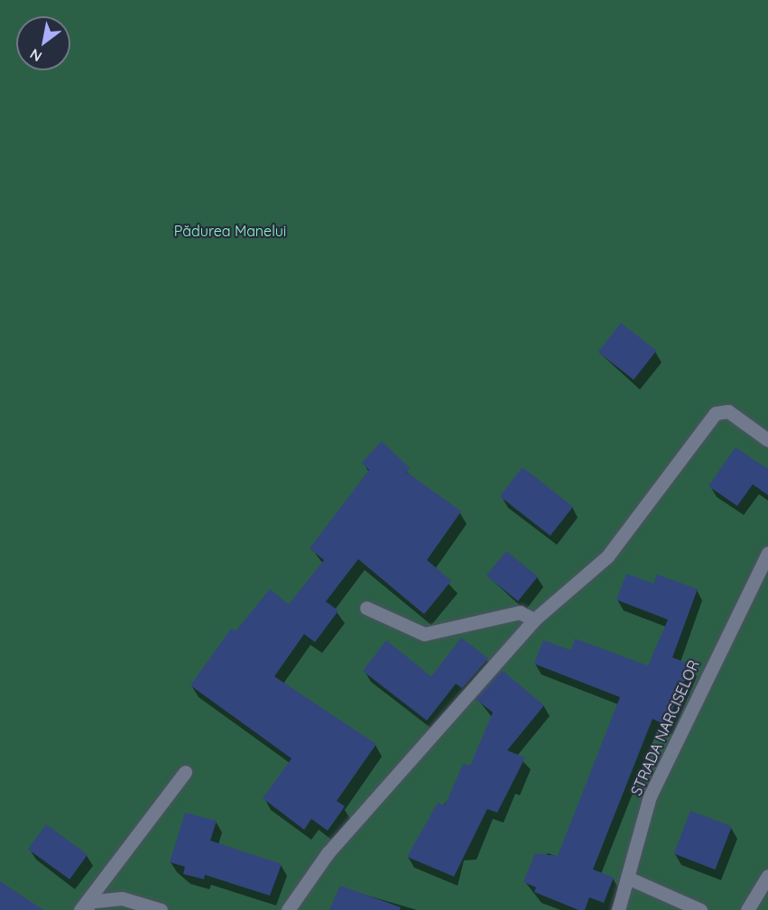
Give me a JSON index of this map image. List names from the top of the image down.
{
  "streets": {
    "street": ["STRADA NARCISELOR"]
  },
  "parks": ["Pădurea Manelui"],
  "north": "bottom left"
}
